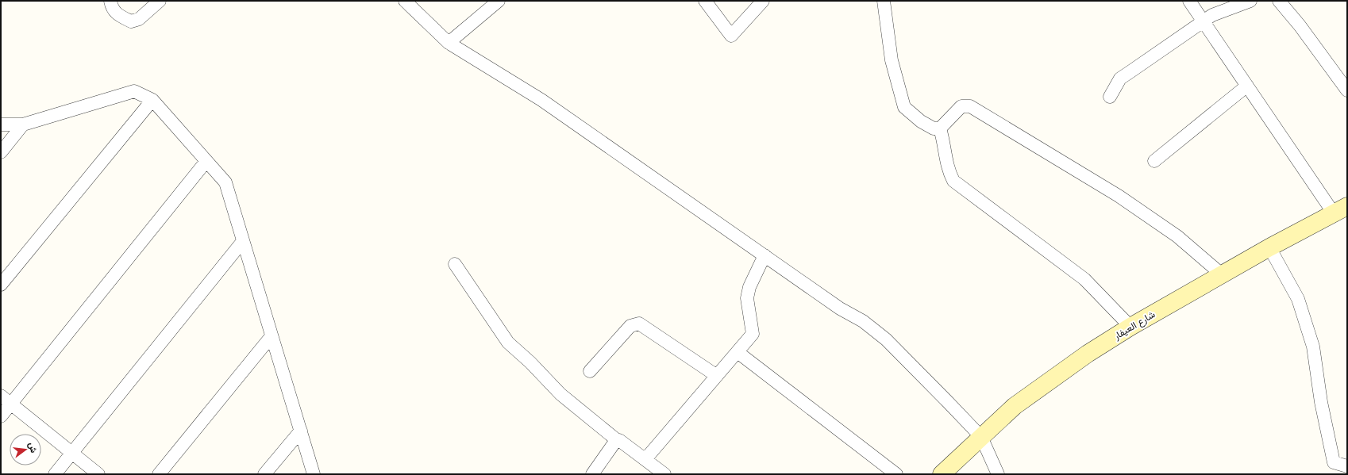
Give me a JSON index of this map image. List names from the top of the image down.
{
  "streets": {
    "main road": ["شارع العيفار"]
  },
  "north": "right"
}
